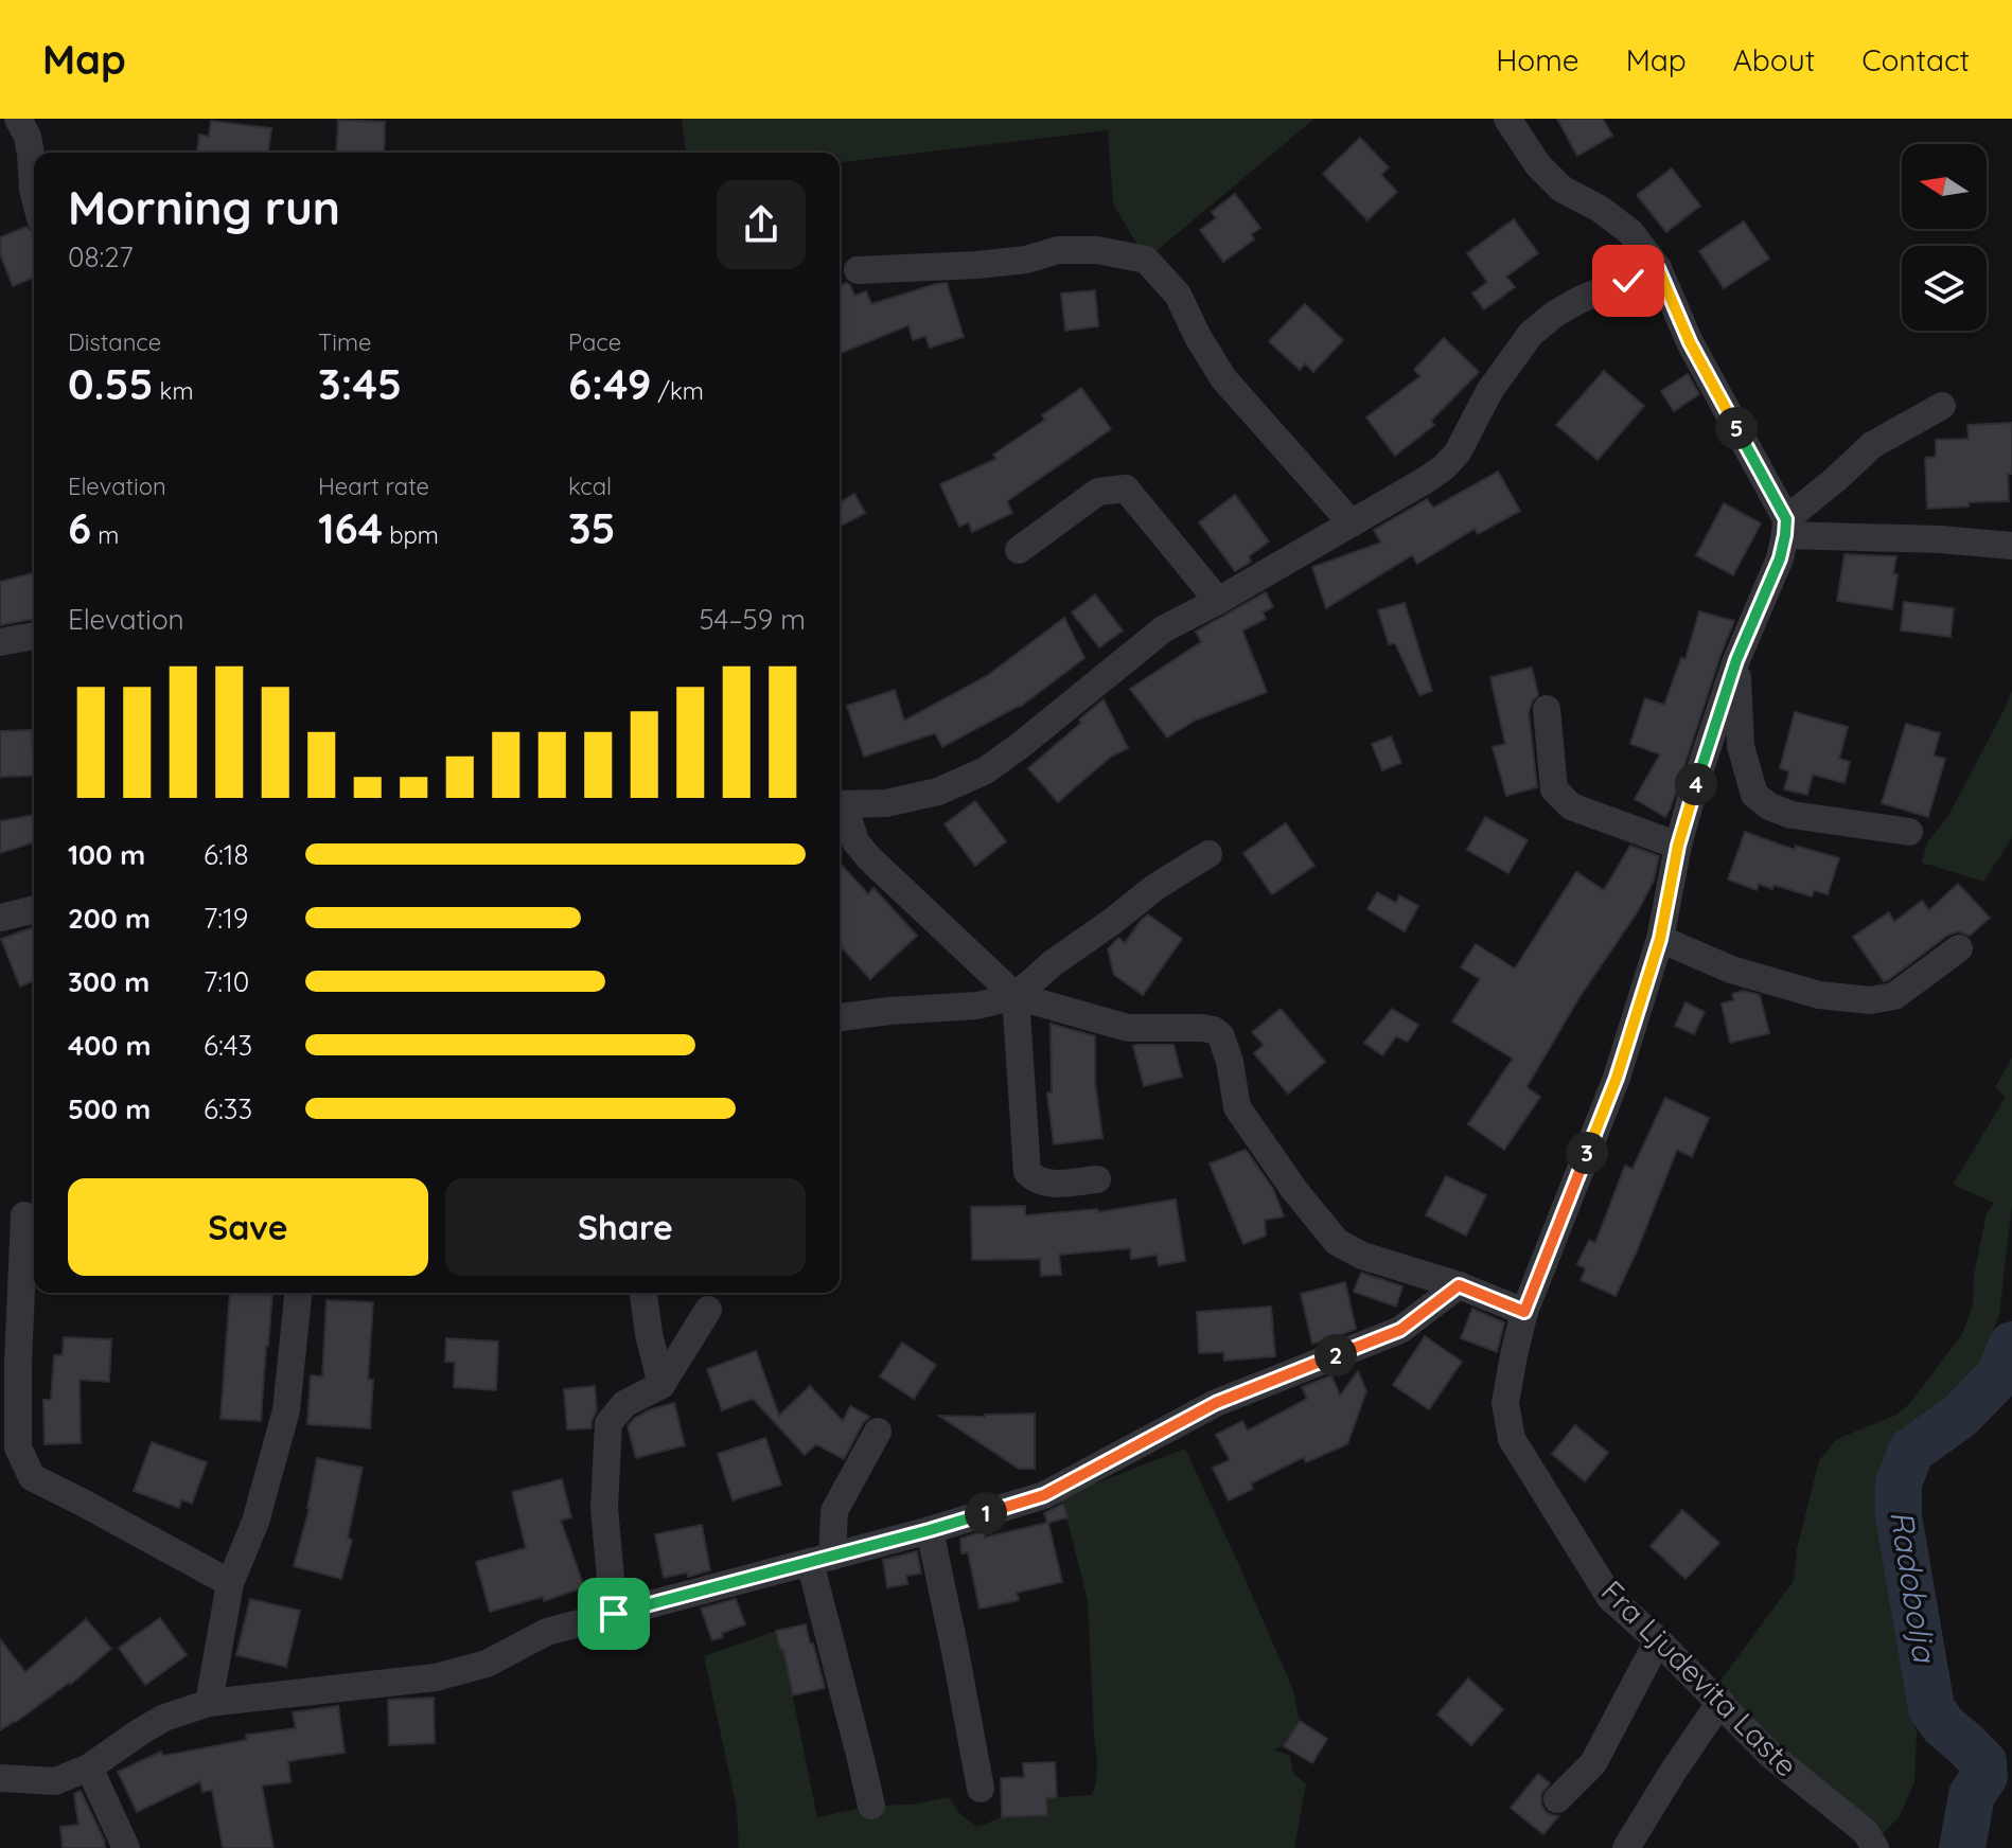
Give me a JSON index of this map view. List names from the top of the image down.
{
  "streets": {
    "street": ["Fra Ljudevita Laste"]
  },
  "water": ["Radobolja"],
  "north": "left",
  "page": {
    "header": "Map",
    "nav": [
      "Home",
      "Map",
      "About",
      "Contact"
    ],
    "heading": ["Morning run", "08:27"],
    "stats": [
      ["Distance", "0.55 km"],
      ["Time", "3:45"],
      ["Pace", "6:49 /km"],
      ["Elevation", "6 m"],
      ["Heart rate", "164 bpm"],
      ["kcal", "35"]
    ],
    "pins": [
      "5",
      "4",
      "3",
      "2",
      "1"
    ],
    "chart": ["Elevation", "54–59 m"],
    "list": [
      {
        "name": "100 m",
        "note": "6:18"
      },
      {
        "name": "200 m",
        "note": "7:19"
      },
      {
        "name": "300 m",
        "note": "7:10"
      },
      {
        "name": "400 m",
        "note": "6:43"
      },
      {
        "name": "500 m",
        "note": "6:33"
      }
    ],
    "buttons": ["Save", "Share"]
  }
}
